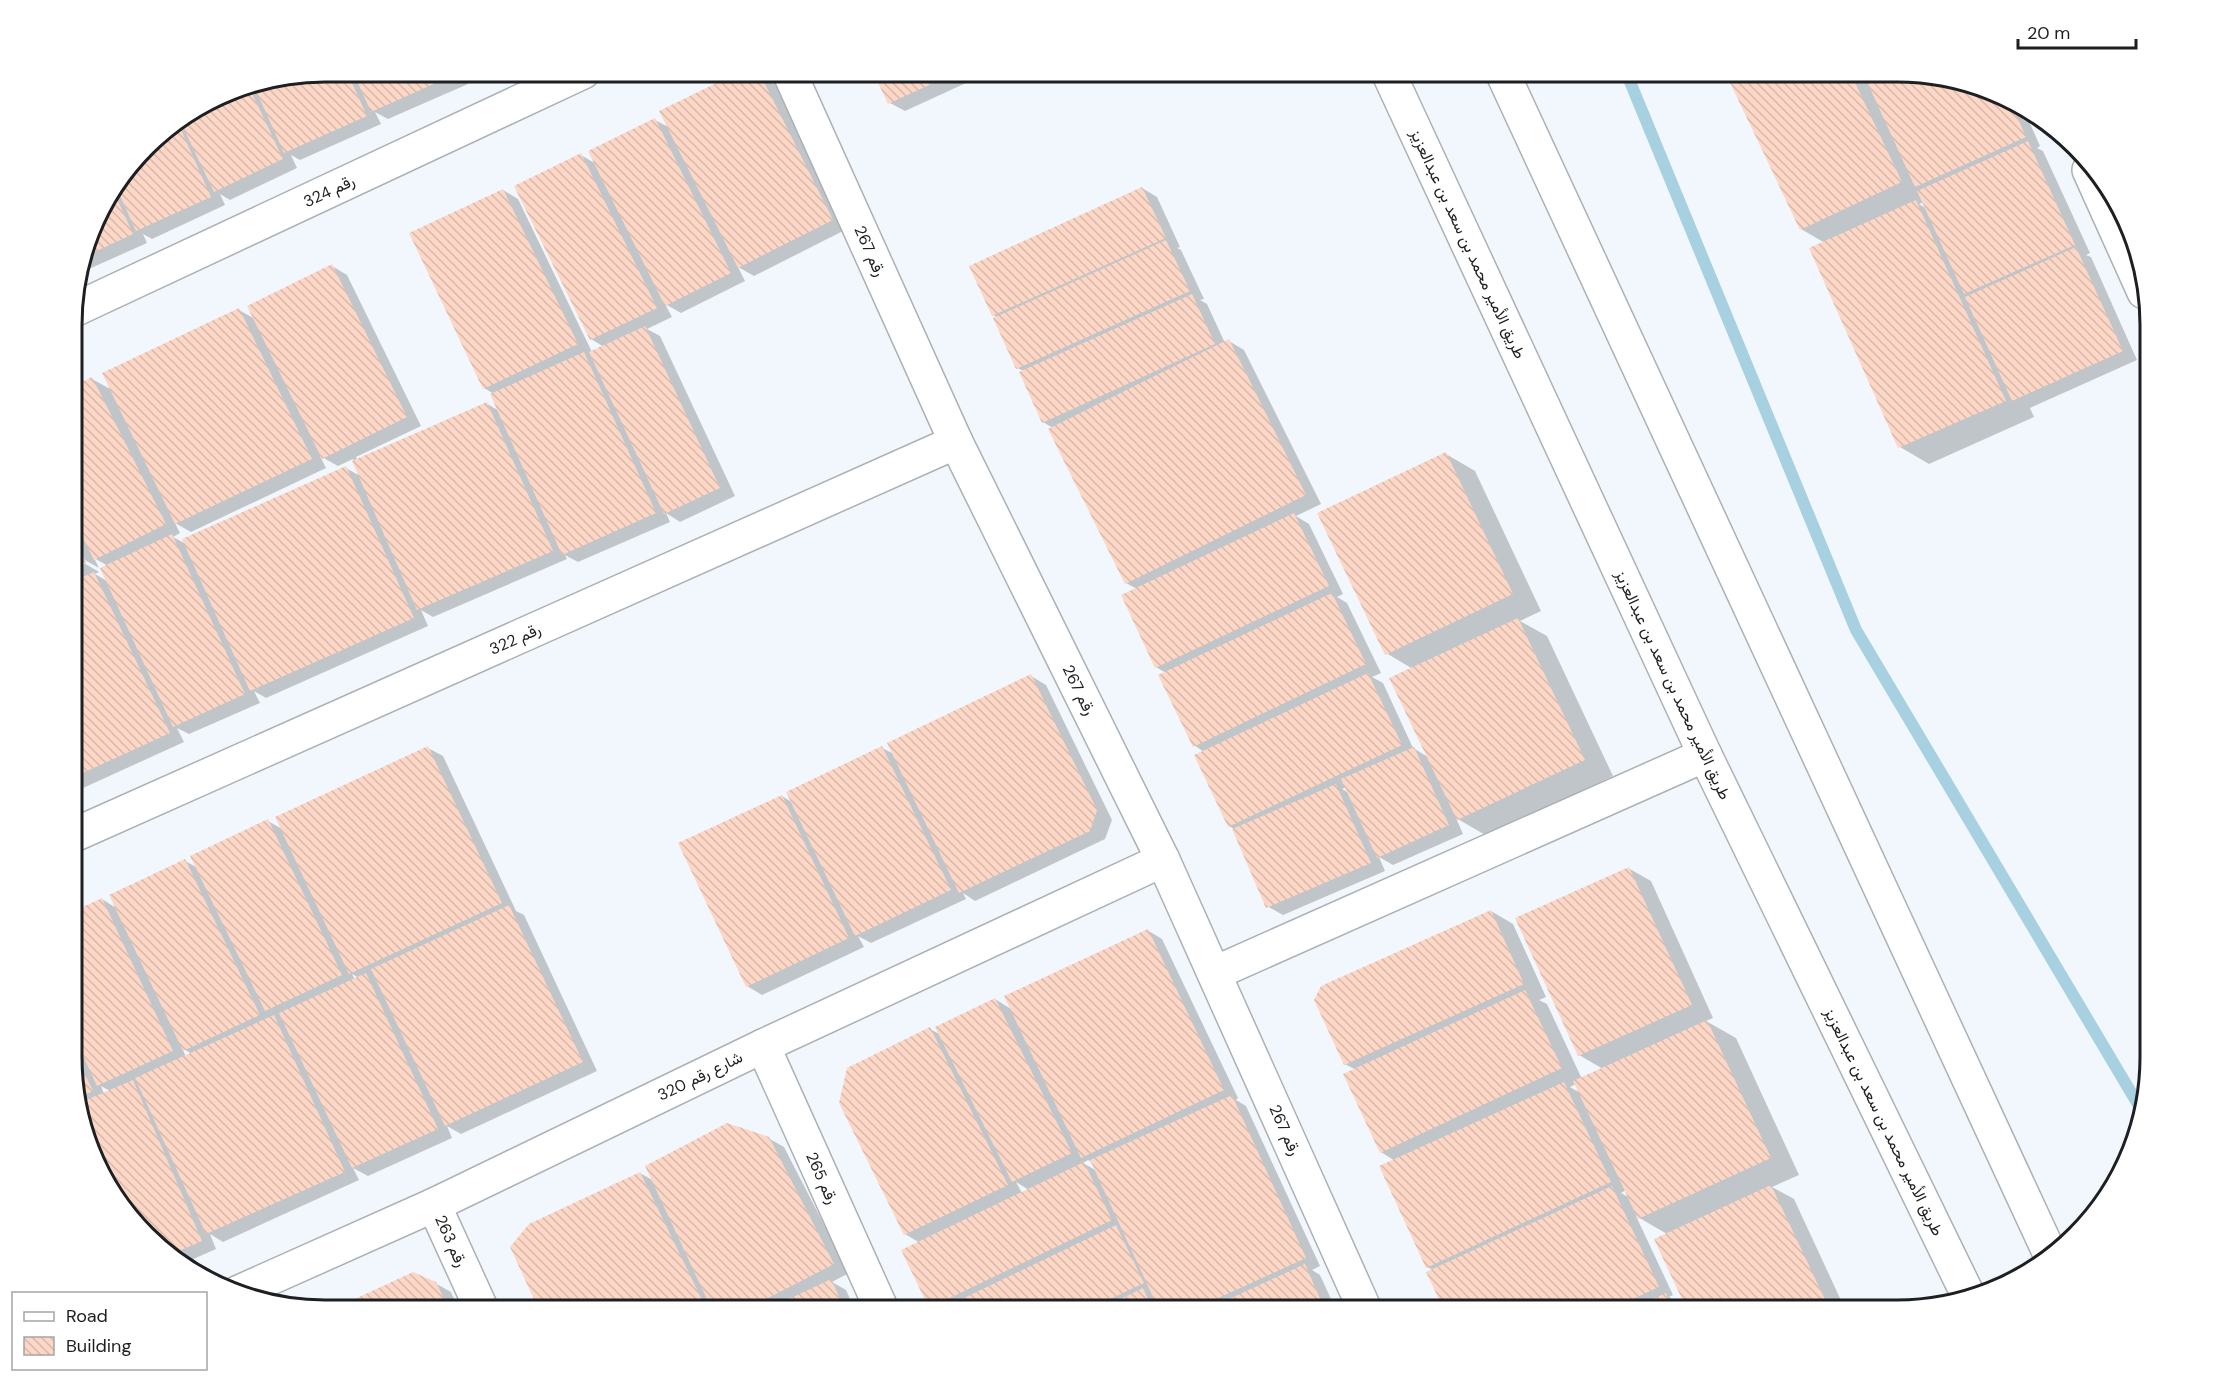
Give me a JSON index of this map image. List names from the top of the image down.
{
  "streets": {
    "street": [
      "رقم 324",
      "طريق الأمير محمد بن سعد بن عبدالعزيز",
      "رقم 267",
      "رقم 322",
      "شارع رقم 320",
      "رقم 265",
      "رقم 263"
    ]
  },
  "crossings": [
    ["رقم 267", "رقم 322"],
    ["رقم 267", "شارع رقم 320"],
    ["شارع رقم 320", "رقم 265"],
    ["شارع رقم 320", "رقم 263"]
  ],
  "legend": ["Road", "Building"],
  "scale_bar": "20 m"
}
